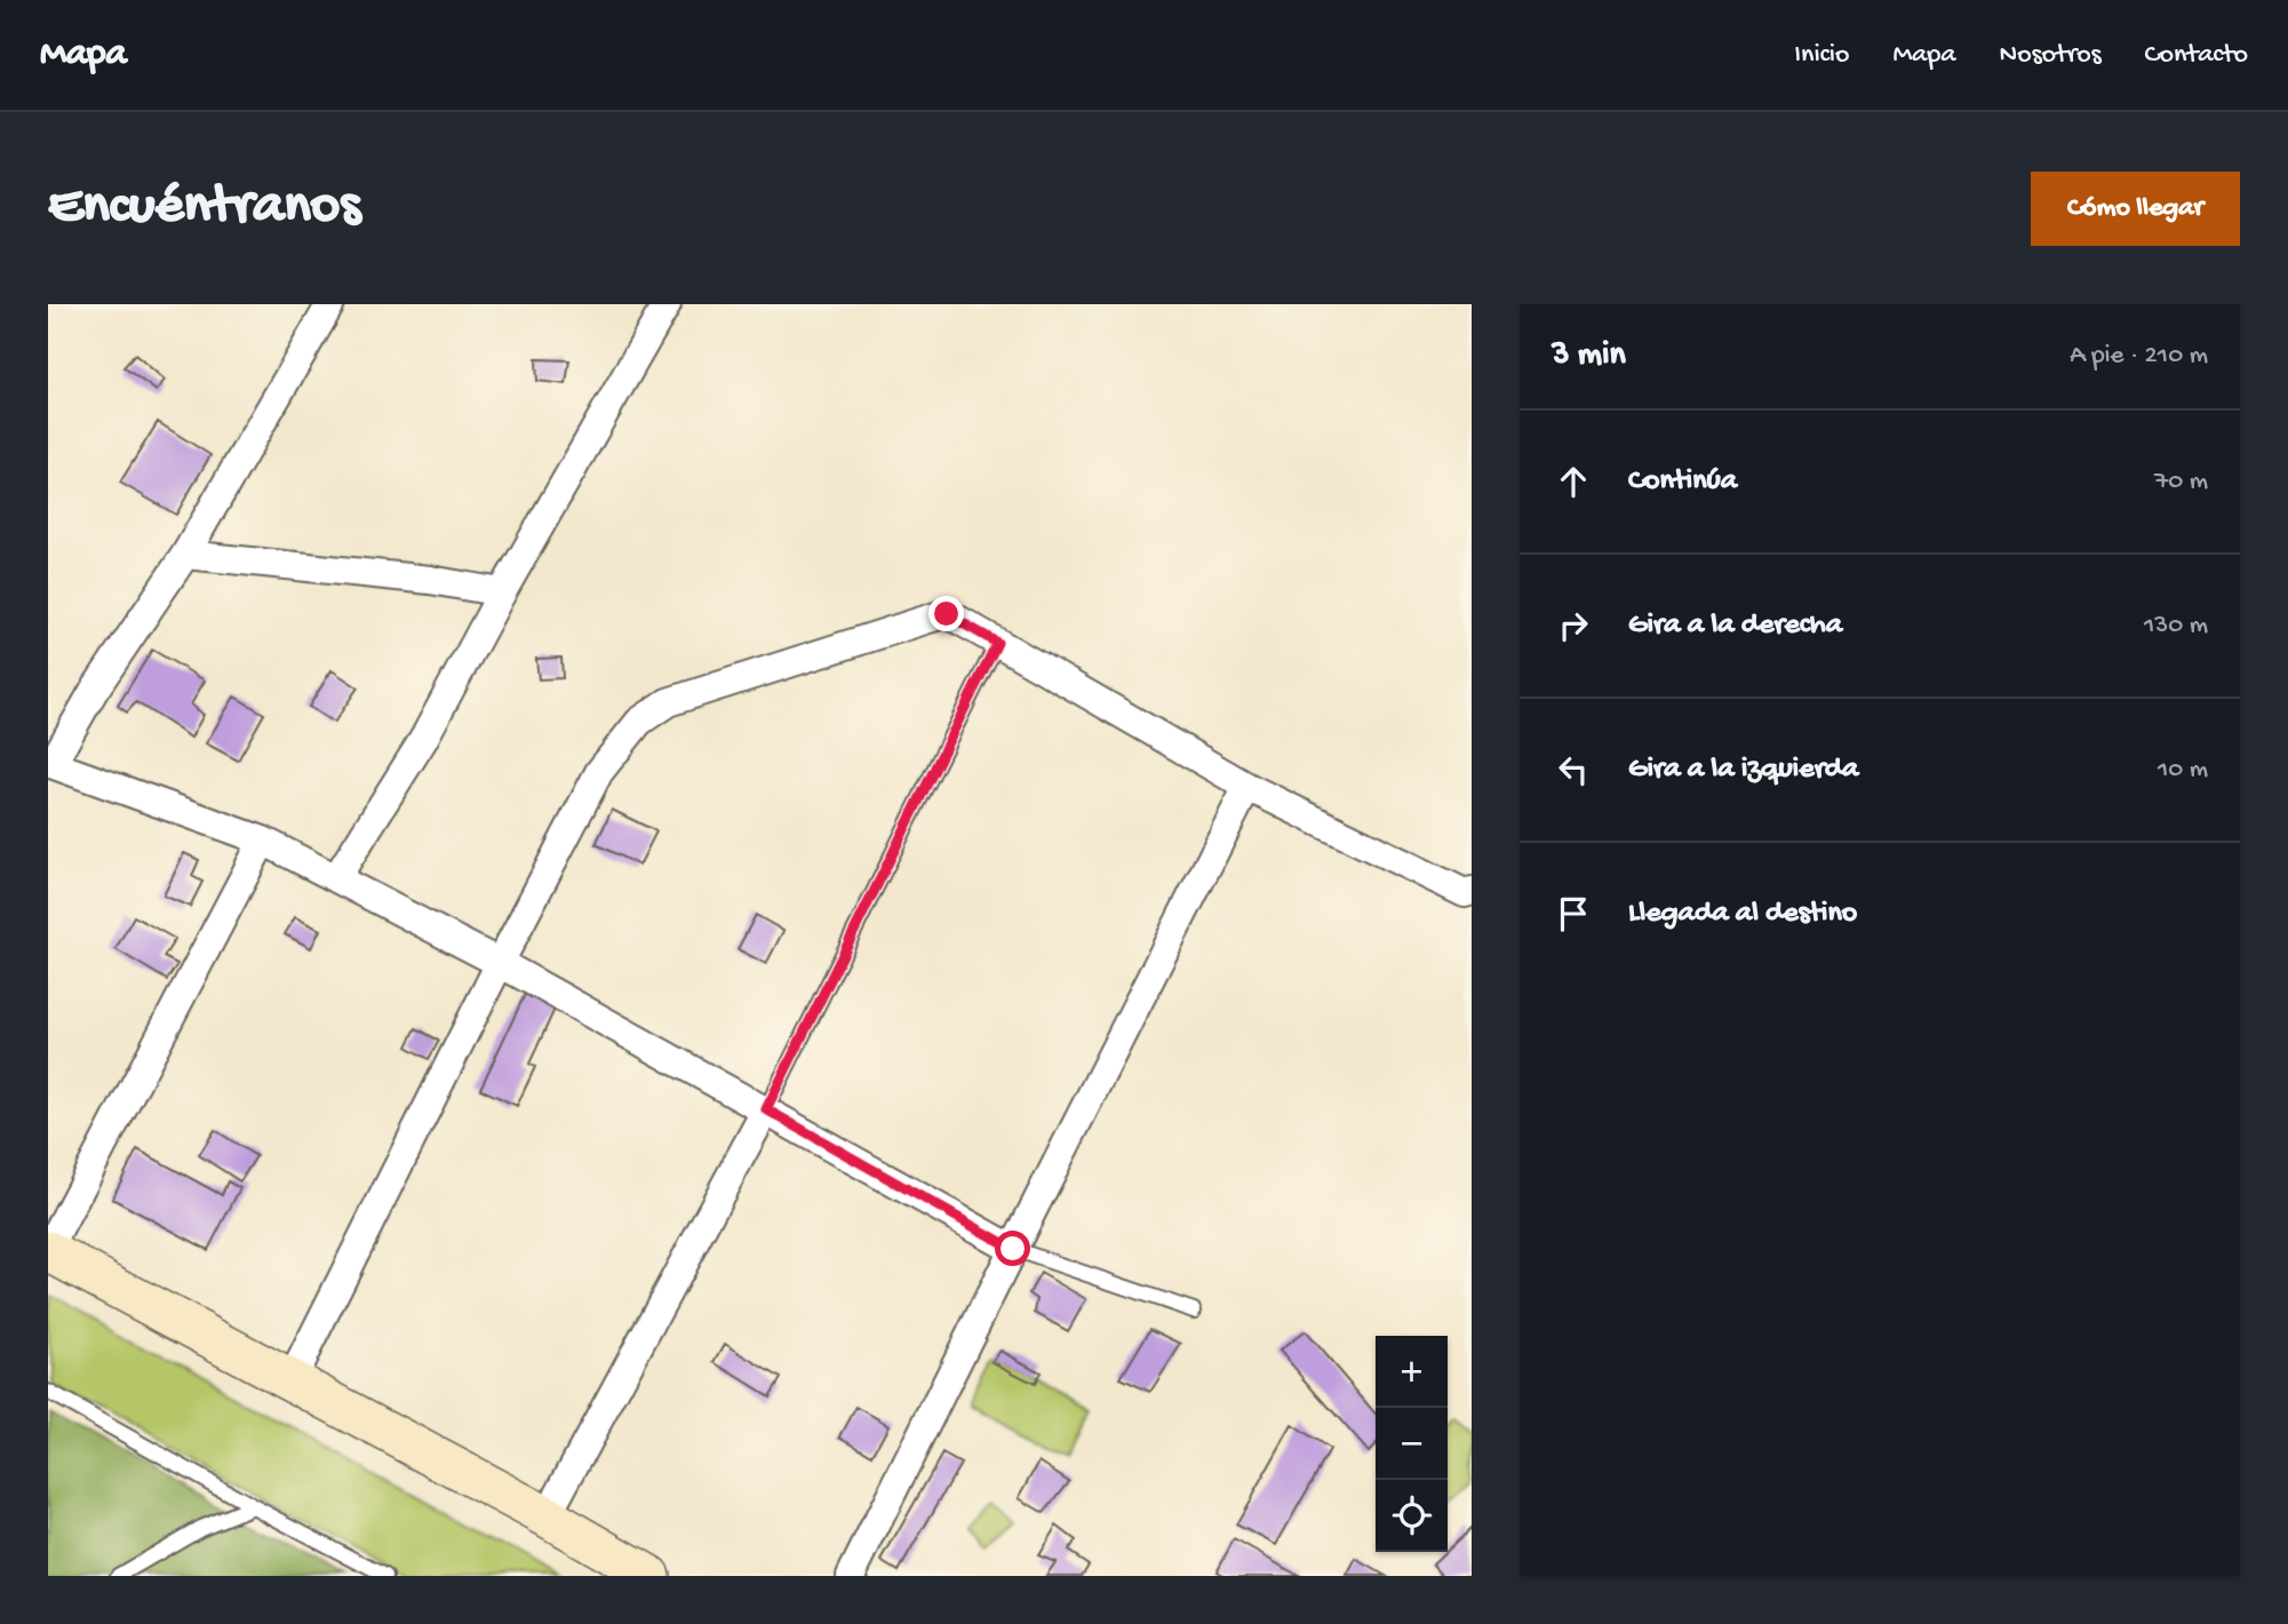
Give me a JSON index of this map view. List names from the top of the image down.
{
  "page": {
    "header": "Mapa",
    "nav": [
      "Inicio",
      "Mapa",
      "Nosotros",
      "Contacto"
    ],
    "buttons": "Cómo llegar",
    "title": "Encuéntranos",
    "heading": ["3 min", "A pie · 210 m"],
    "list": [
      ["Continúa", "70 m"],
      ["Gira a la derecha", "130 m"],
      ["Gira a la izquierda", "10 m"],
      "Llegada al destino"
    ],
    "map_buttons": ["+", "−"]
  }
}
